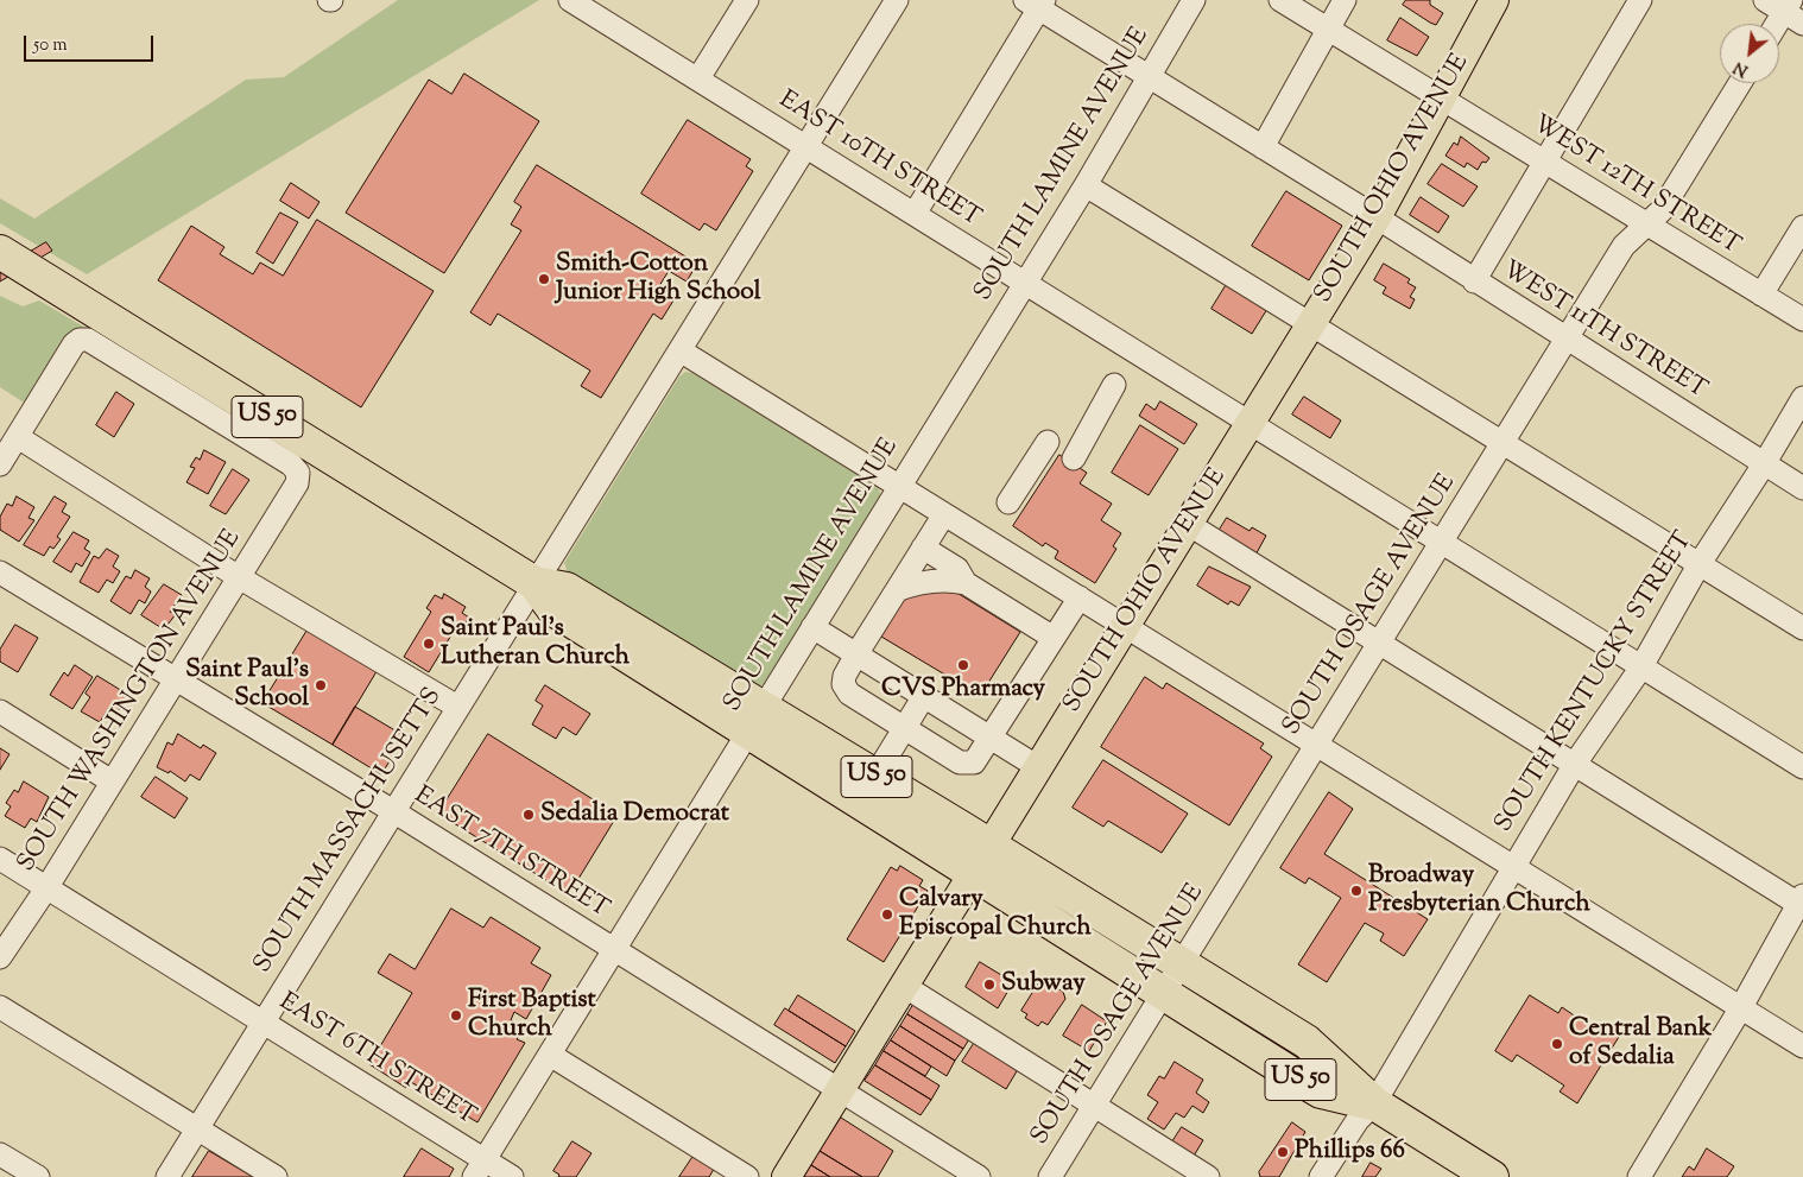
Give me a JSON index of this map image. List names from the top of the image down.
{
  "streets": {
    "highway": ["US 50"],
    "main road": ["SOUTH OHIO AVENUE"],
    "street": [
      "EAST 10TH STREET",
      "SOUTH LAMINE AVENUE",
      "WEST 12TH STREET",
      "WEST 11TH STREET",
      "SOUTH OSAGE AVENUE",
      "SOUTH KENTUCKY STREET",
      "SOUTH WASHINGTON AVENUE",
      "SOUTH MASSACHUSETTS",
      "EAST 7TH STREET",
      "EAST 6TH STREET"
    ]
  },
  "crossings": [
    ["EAST 10TH STREET", "SOUTH LAMINE AVENUE"],
    ["EAST 10TH STREET", "SOUTH OHIO AVENUE"],
    ["EAST 10TH STREET", "SOUTH OSAGE AVENUE"],
    ["EAST 10TH STREET", "SOUTH KENTUCKY STREET"],
    ["EAST 10TH STREET", "SOUTH MASSACHUSETTS"],
    ["SOUTH LAMINE AVENUE", "WEST 11TH STREET"],
    ["SOUTH LAMINE AVENUE", "US 50"],
    ["SOUTH LAMINE AVENUE", "EAST 7TH STREET"],
    ["SOUTH LAMINE AVENUE", "EAST 6TH STREET"],
    ["SOUTH OHIO AVENUE", "WEST 12TH STREET"],
    ["SOUTH OHIO AVENUE", "WEST 11TH STREET"],
    ["SOUTH OHIO AVENUE", "US 50"],
    ["SOUTH OHIO AVENUE", "EAST 7TH STREET"],
    ["WEST 12TH STREET", "SOUTH OSAGE AVENUE"],
    ["WEST 11TH STREET", "SOUTH OSAGE AVENUE"],
    ["WEST 11TH STREET", "SOUTH KENTUCKY STREET"],
    ["US 50", "SOUTH OSAGE AVENUE"],
    ["US 50", "SOUTH KENTUCKY STREET"],
    ["US 50", "SOUTH MASSACHUSETTS"],
    ["SOUTH WASHINGTON AVENUE", "EAST 7TH STREET"],
    ["SOUTH WASHINGTON AVENUE", "EAST 6TH STREET"],
    ["SOUTH MASSACHUSETTS", "EAST 7TH STREET"],
    ["SOUTH MASSACHUSETTS", "EAST 6TH STREET"]
  ],
  "places": [
    "Smith-Cotton Junior High School",
    "Saint Paul's Lutheran Church",
    "CVS Pharmacy",
    "Saint Paul's School",
    "Sedalia Democrat",
    "Broadway Presbyterian Church",
    "Calvary Episcopal Church",
    "Subway",
    "First Baptist Church",
    "Central Bank of Sedalia",
    "Phillips 66"
  ],
  "scale_bar": "50 m",
  "north": "bottom left"
}
